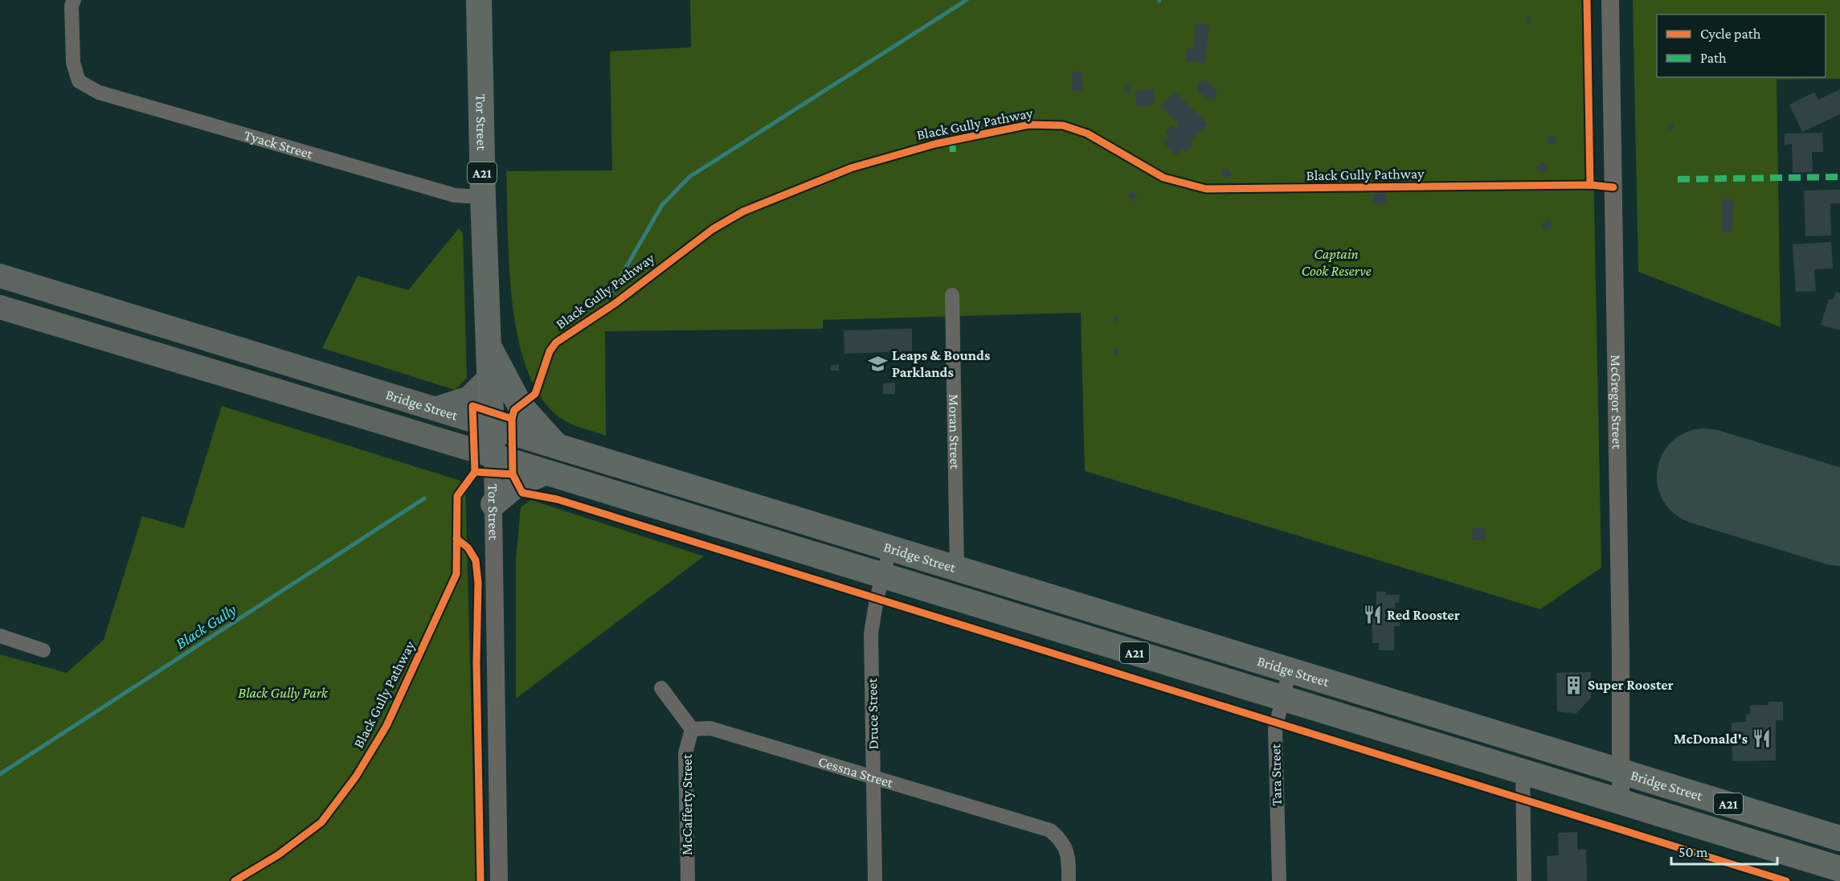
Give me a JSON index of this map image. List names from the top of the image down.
{
  "streets": {
    "highway": ["Tor Street", "A21", "Bridge Street"],
    "street": [
      "Tyack Street",
      "McGregor Street",
      "Moran Street",
      "Druce Street",
      "Cessna Street",
      "Tara Street",
      "McCafferty Street"
    ],
    "cycle path": ["Black Gully Pathway"]
  },
  "crossings": [
    ["Tor Street", "Tyack Street"],
    ["Tor Street", "A21"],
    ["Tor Street", "Bridge Street"],
    ["A21", "Bridge Street"],
    ["McGregor Street", "Bridge Street"],
    ["Bridge Street", "Moran Street"],
    ["Bridge Street", "Druce Street"],
    ["Bridge Street", "Tara Street"],
    ["Druce Street", "Cessna Street"],
    ["Cessna Street", "McCafferty Street"]
  ],
  "water": ["Black Gully"],
  "parks": ["Captain Cook Reserve", "Black Gully Park"],
  "places": {
    "school or university": ["Leaps & Bounds Parklands"],
    "restaurant": ["Red Rooster", "McDonald's"],
    "building": ["Super Rooster"]
  },
  "legend": ["Cycle path", "Path"],
  "scale_bar": "50 m"
}
